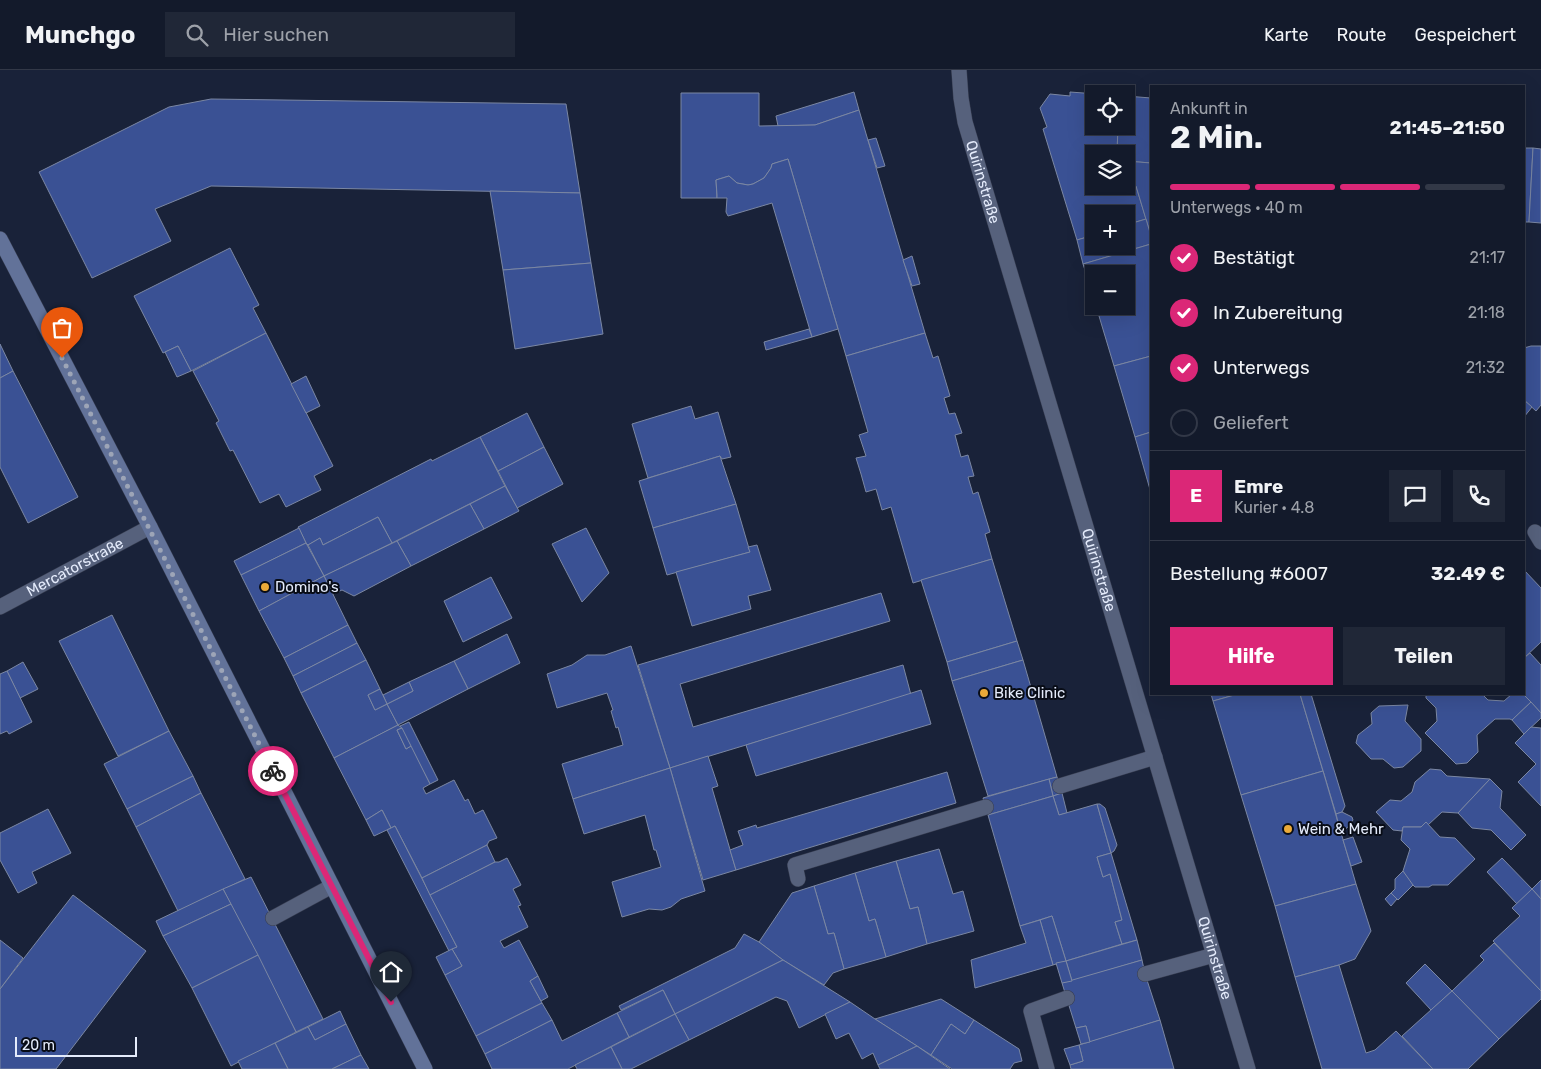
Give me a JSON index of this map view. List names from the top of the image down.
{
  "streets": {
    "street": ["Quirinstraße", "Mercatorstraße"]
  },
  "places": ["Domino's", "Bike Clinic", "Wein & Mehr"],
  "scale_bar": "20 m",
  "page": {
    "header": "Munchgo",
    "search": "Hier suchen",
    "nav": ["Karte", "Route", "Gespeichert"],
    "map_buttons": ["+", "−"],
    "heading": ["2 Min.", "Ankunft in", "21:45–21:50"],
    "panel": [
      "Emre",
      "Kurier · 4.8",
      "Bestellung #6007",
      "32.49 €"
    ],
    "bar": "Unterwegs · 40 m",
    "list": [
      ["Bestätigt", "21:17"],
      ["In Zubereitung", "21:18"],
      ["Unterwegs", "21:32"],
      "Geliefert"
    ],
    "round": "E",
    "buttons": ["Hilfe", "Teilen"],
    "scale": "20 m"
  }
}
